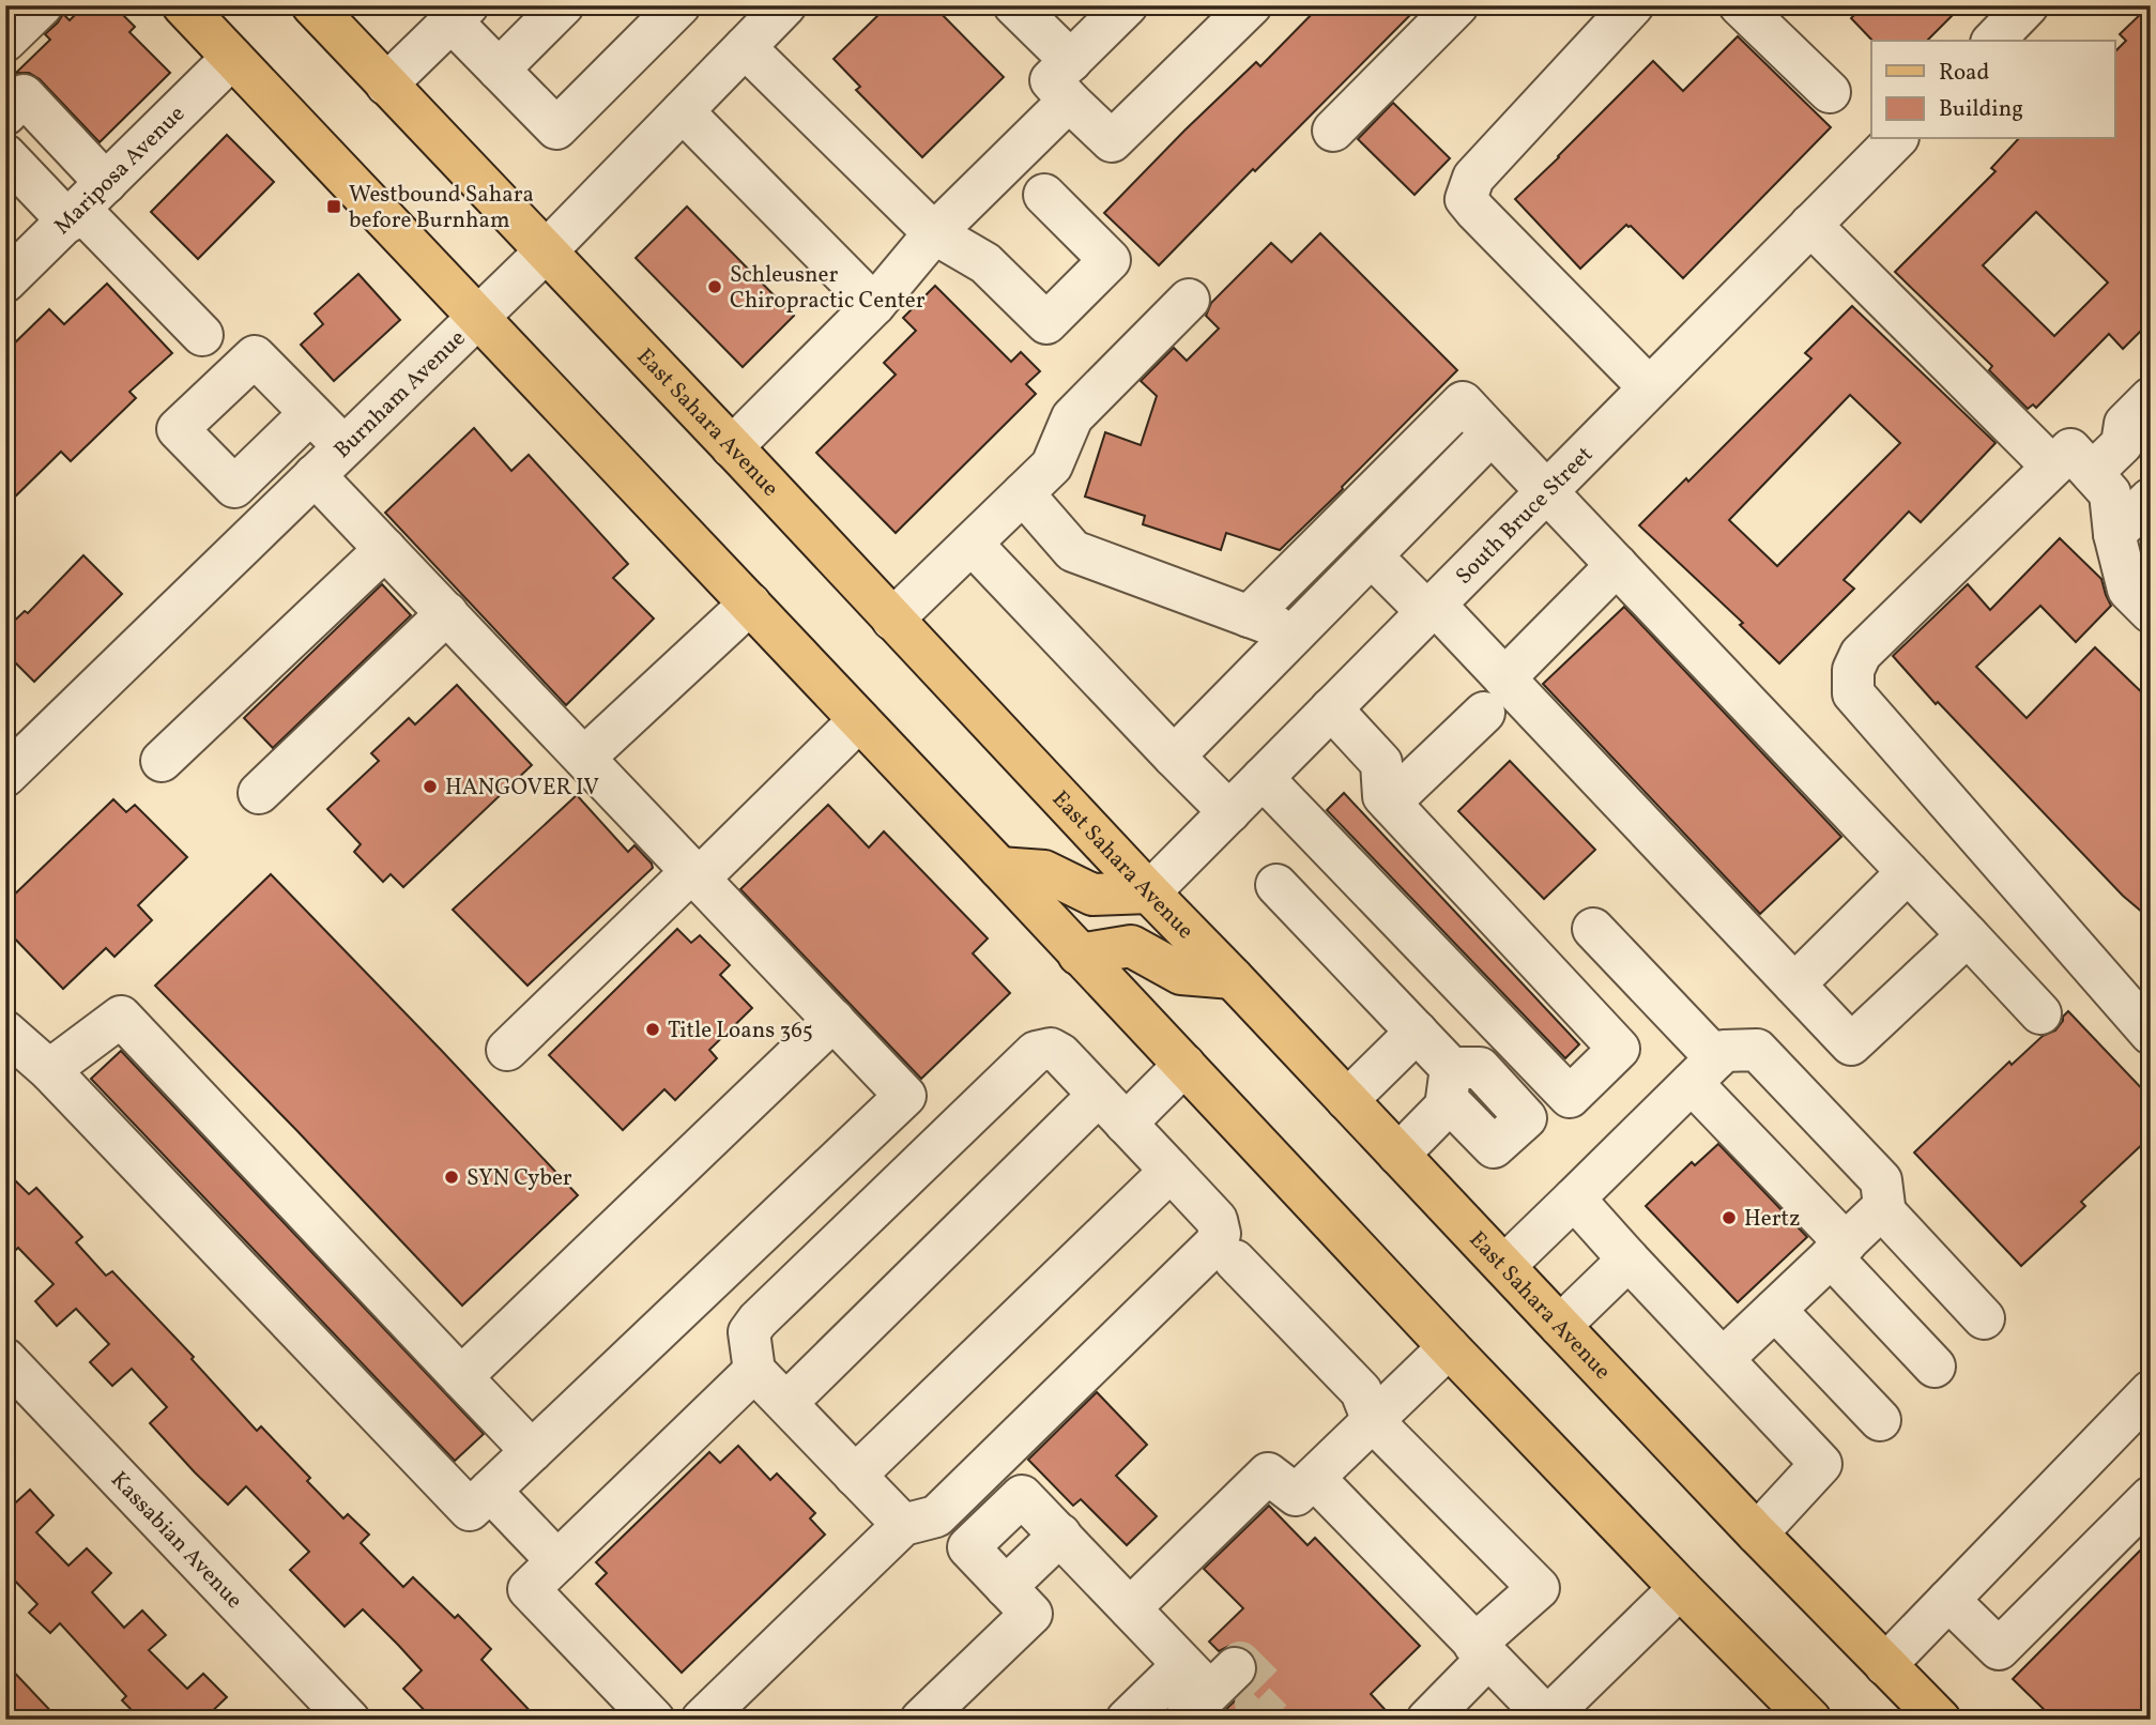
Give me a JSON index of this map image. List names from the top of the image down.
{
  "streets": {
    "main road": ["East Sahara Avenue"],
    "street": [
      "Mariposa Avenue",
      "Burnham Avenue",
      "South Bruce Street",
      "Kassabian Avenue"
    ]
  },
  "crossings": [
    ["Burnham Avenue", "East Sahara Avenue"],
    ["East Sahara Avenue", "South Bruce Street"]
  ],
  "places": {
    "transit": ["Westbound Sahara before Burnham"],
    "other": [
      "Schleusner Chiropractic Center",
      "HANGOVER IV",
      "Title Loans 365",
      "SYN Cyber",
      "Hertz"
    ]
  },
  "legend": ["Road", "Building"]
}
